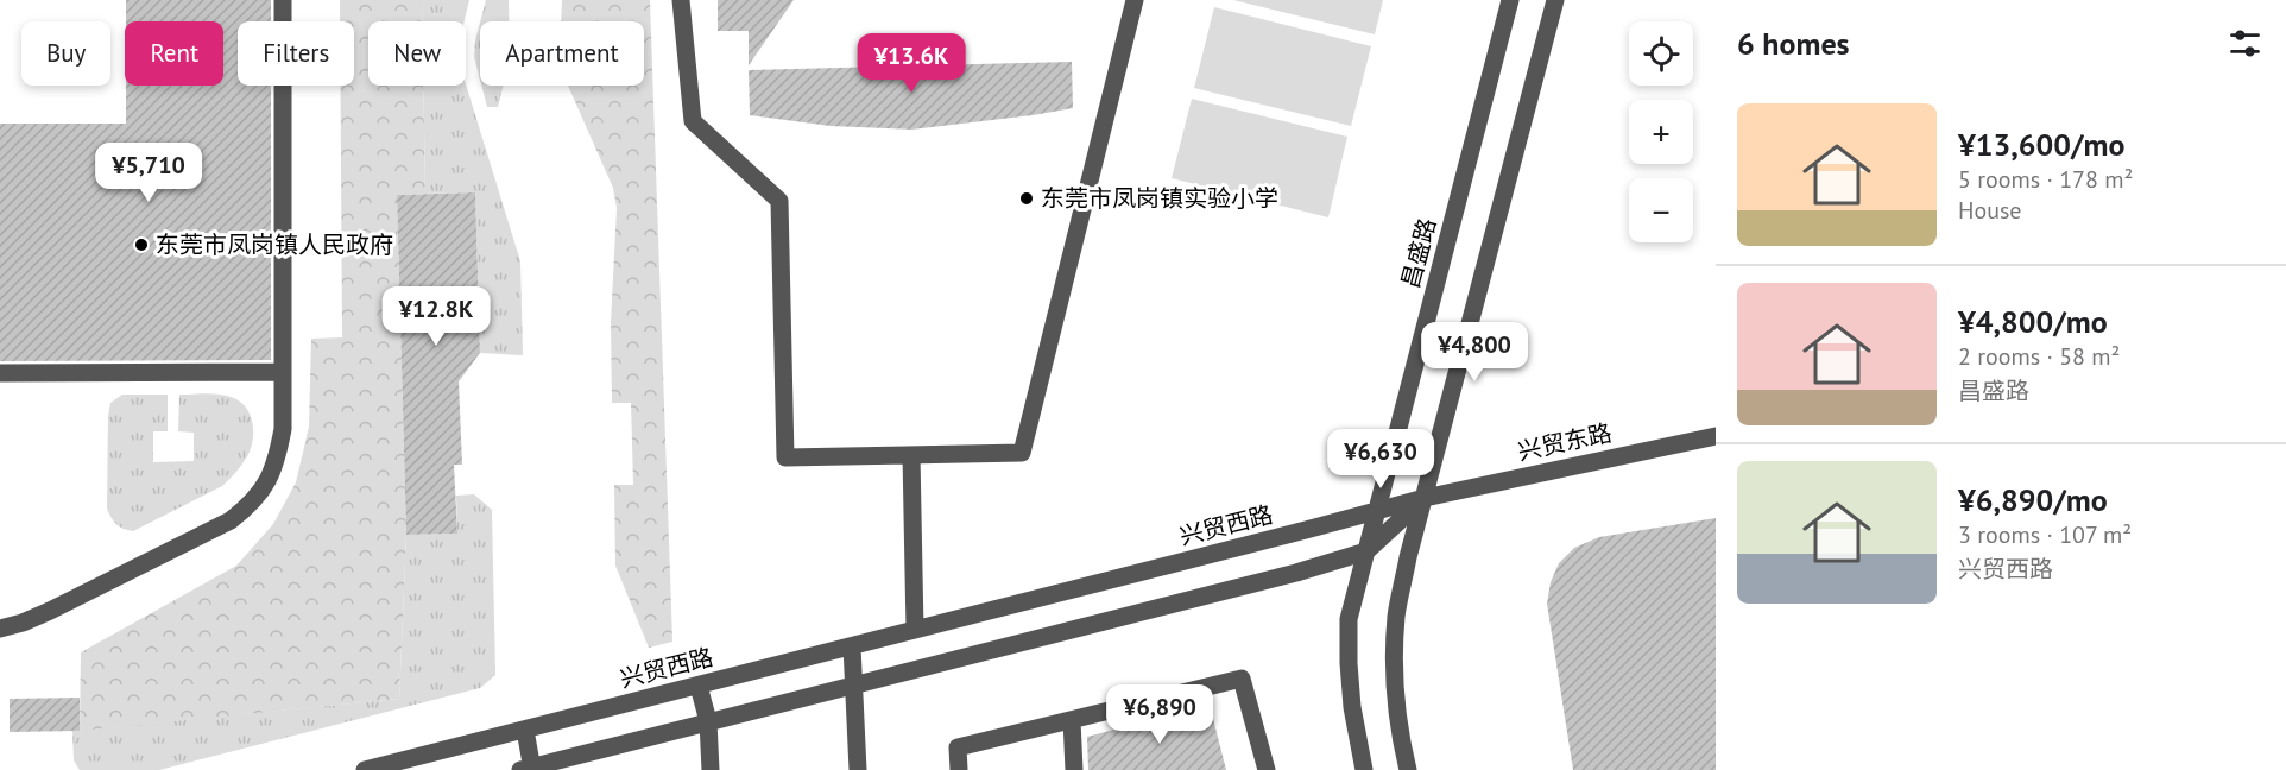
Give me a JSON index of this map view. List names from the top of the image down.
{
  "streets": {
    "street": ["昌盛路", "兴贸东路", "兴贸西路"]
  },
  "crossings": [
    ["昌盛路", "兴贸西路"],
    ["兴贸东路", "兴贸西路"]
  ],
  "places": ["东莞市凤岗镇实验小学", "东莞市凤岗镇人民政府"],
  "page": {
    "heading": "6 homes",
    "map_buttons": ["+", "−"],
    "chip": [
      "Buy",
      "Rent",
      "Filters",
      "New",
      "Apartment"
    ],
    "price": [
      "¥13.6K",
      "¥5,710",
      "¥12.8K",
      "¥4,800",
      "¥6,630",
      "¥6,890"
    ],
    "list": [
      {
        "name": "¥13,600/mo",
        "note": "5 rooms · 178 m² · House"
      },
      {
        "name": "¥4,800/mo",
        "note": "2 rooms · 58 m² · 昌盛路"
      },
      {
        "name": "¥6,890/mo",
        "note": "3 rooms · 107 m² · 兴贸西路"
      }
    ]
  }
}
